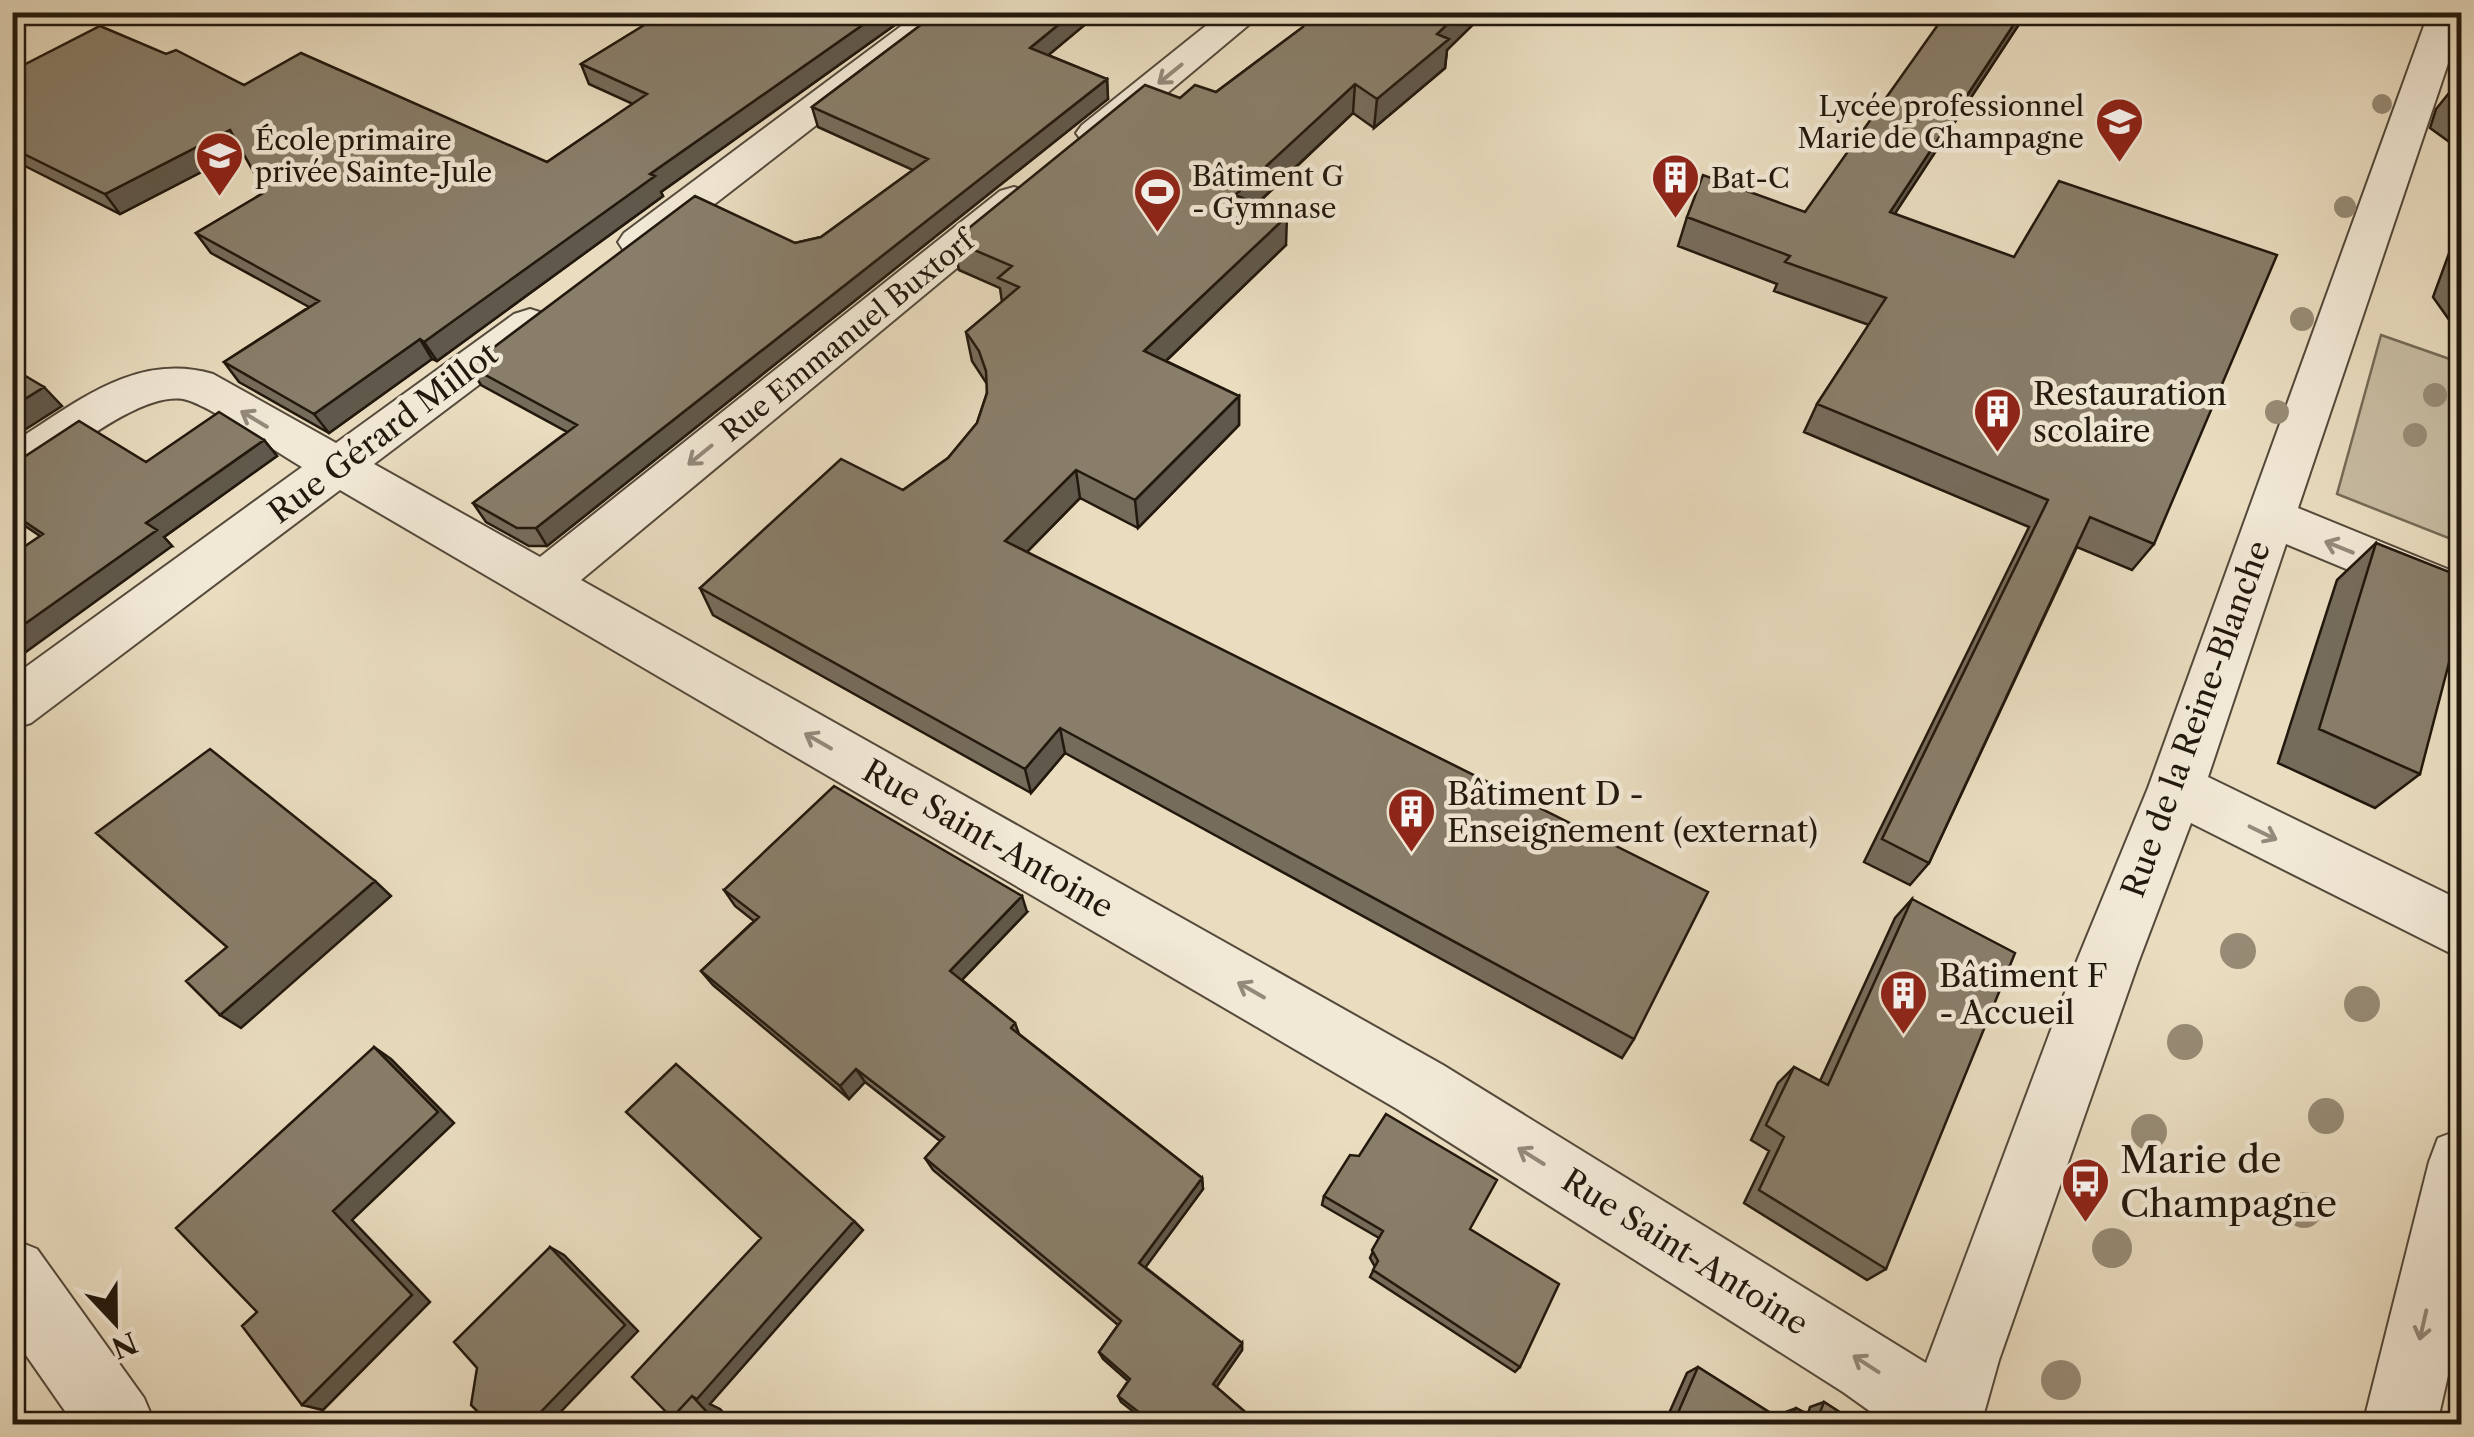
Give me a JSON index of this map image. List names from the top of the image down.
{
  "streets": {
    "street": [
      "Rue Emmanuel Buxtorf",
      "Rue Gérard Millot",
      "Rue de la Reine-Blanche",
      "Rue Saint-Antoine"
    ]
  },
  "crossings": [
    ["Rue Emmanuel Buxtorf", "Rue Saint-Antoine"],
    ["Rue Gérard Millot", "Rue Saint-Antoine"],
    ["Rue de la Reine-Blanche", "Rue Saint-Antoine"]
  ],
  "one_way": ["Rue Saint-Antoine"],
  "places": {
    "school or university": ["Lycée professionnel Marie de Champagne", "École primaire privée Sainte-Jule"],
    "building": [
      "Bat-C",
      "Restauration scolaire",
      "Bâtiment D - Enseignement (externat)",
      "Bâtiment F - Accueil"
    ],
    "sports": ["Bâtiment G - Gymnase"],
    "bus stop": ["Marie de Champagne"]
  },
  "north": "bottom"
}
